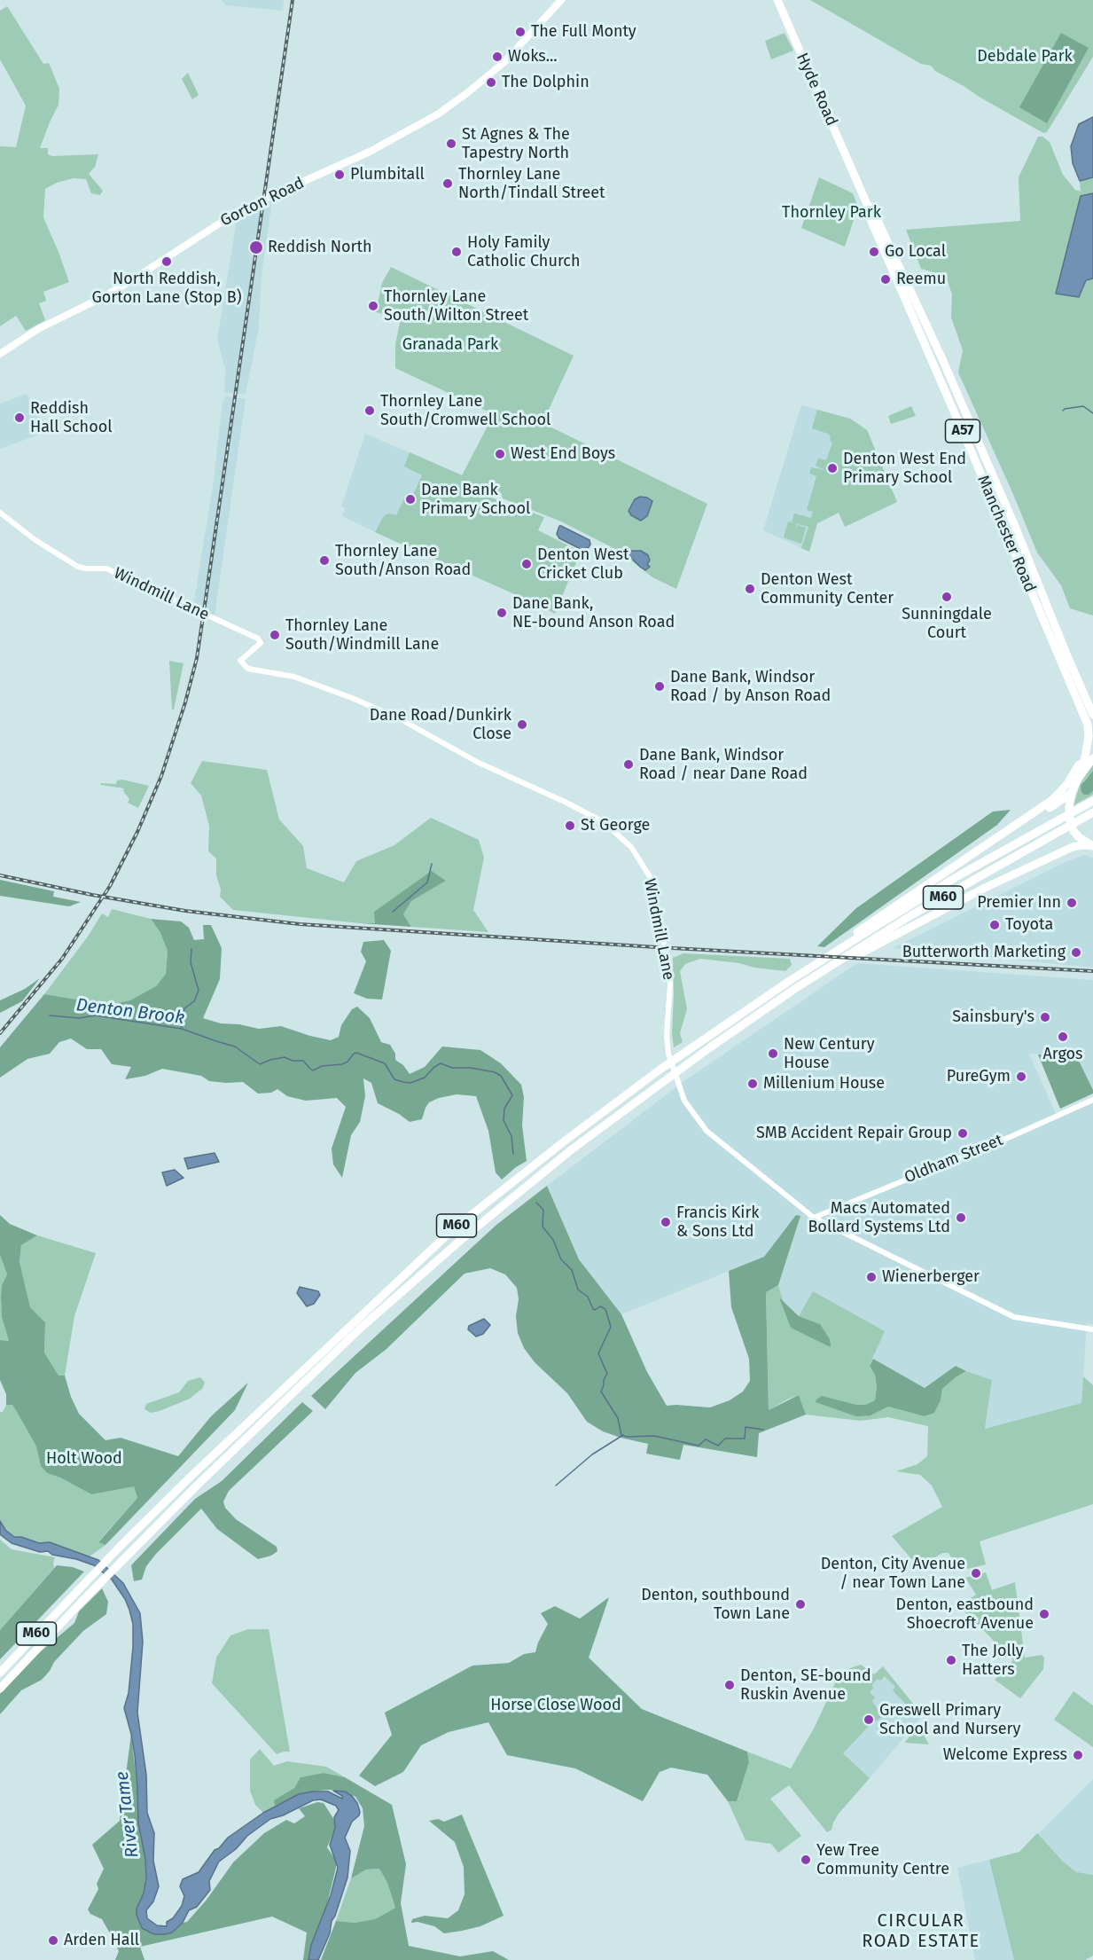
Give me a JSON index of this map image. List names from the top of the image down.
{
  "streets": {
    "highway": [
      "Hyde Road",
      "A57",
      "Manchester Road",
      "M60"
    ],
    "main road": ["Gorton Road"],
    "street": ["Windmill Lane", "Oldham Street"]
  },
  "crossings": [
    ["Hyde Road", "Manchester Road"],
    ["A57", "Manchester Road"],
    ["Windmill Lane", "Oldham Street"]
  ],
  "districts": ["CIRCULAR ROAD ESTATE"],
  "water": ["Denton Brook", "River Tame"],
  "parks": [
    "Debdale Park",
    "Thornley Park",
    "Granada Park",
    "Holt Wood",
    "Horse Close Wood"
  ],
  "places": [
    "The Full Monty",
    "Woks...",
    "The Dolphin",
    "St Agnes & The Tapestry North",
    "Plumbitall",
    "Thornley Lane North/Tindall Street",
    "Reddish North",
    "Holy Family Catholic Church",
    "Go Local",
    "North Reddish, Gorton Lane (Stop B)",
    "Reemu",
    "Thornley Lane South/Wilton Street",
    "Thornley Lane South/Cromwell School",
    "Reddish Hall School",
    "West End Boys",
    "Denton West End Primary School",
    "Dane Bank Primary School",
    "Thornley Lane South/Anson Road",
    "Denton West Cricket Club",
    "Denton West Community Center",
    "Sunningdale Court",
    "Dane Bank, NE-bound Anson Road",
    "Thornley Lane South/Windmill Lane",
    "Dane Bank, Windsor Road / by Anson Road",
    "Dane Road/Dunkirk Close",
    "Dane Bank, Windsor Road / near Dane Road",
    "St George",
    "Premier Inn",
    "Toyota",
    "Butterworth Marketing",
    "Sainsbury's",
    "Argos",
    "New Century House",
    "PureGym",
    "Millenium House",
    "SMB Accident Repair Group",
    "Macs Automated Bollard Systems Ltd",
    "Francis Kirk & Sons Ltd",
    "Wienerberger",
    "Denton, City Avenue / near Town Lane",
    "Denton, southbound Town Lane",
    "Denton, eastbound Shoecroft Avenue",
    "The Jolly Hatters",
    "Denton, SE-bound Ruskin Avenue",
    "Greswell Primary School and Nursery",
    "Welcome Express",
    "Yew Tree Community Centre",
    "Arden Hall"
  ]
}
